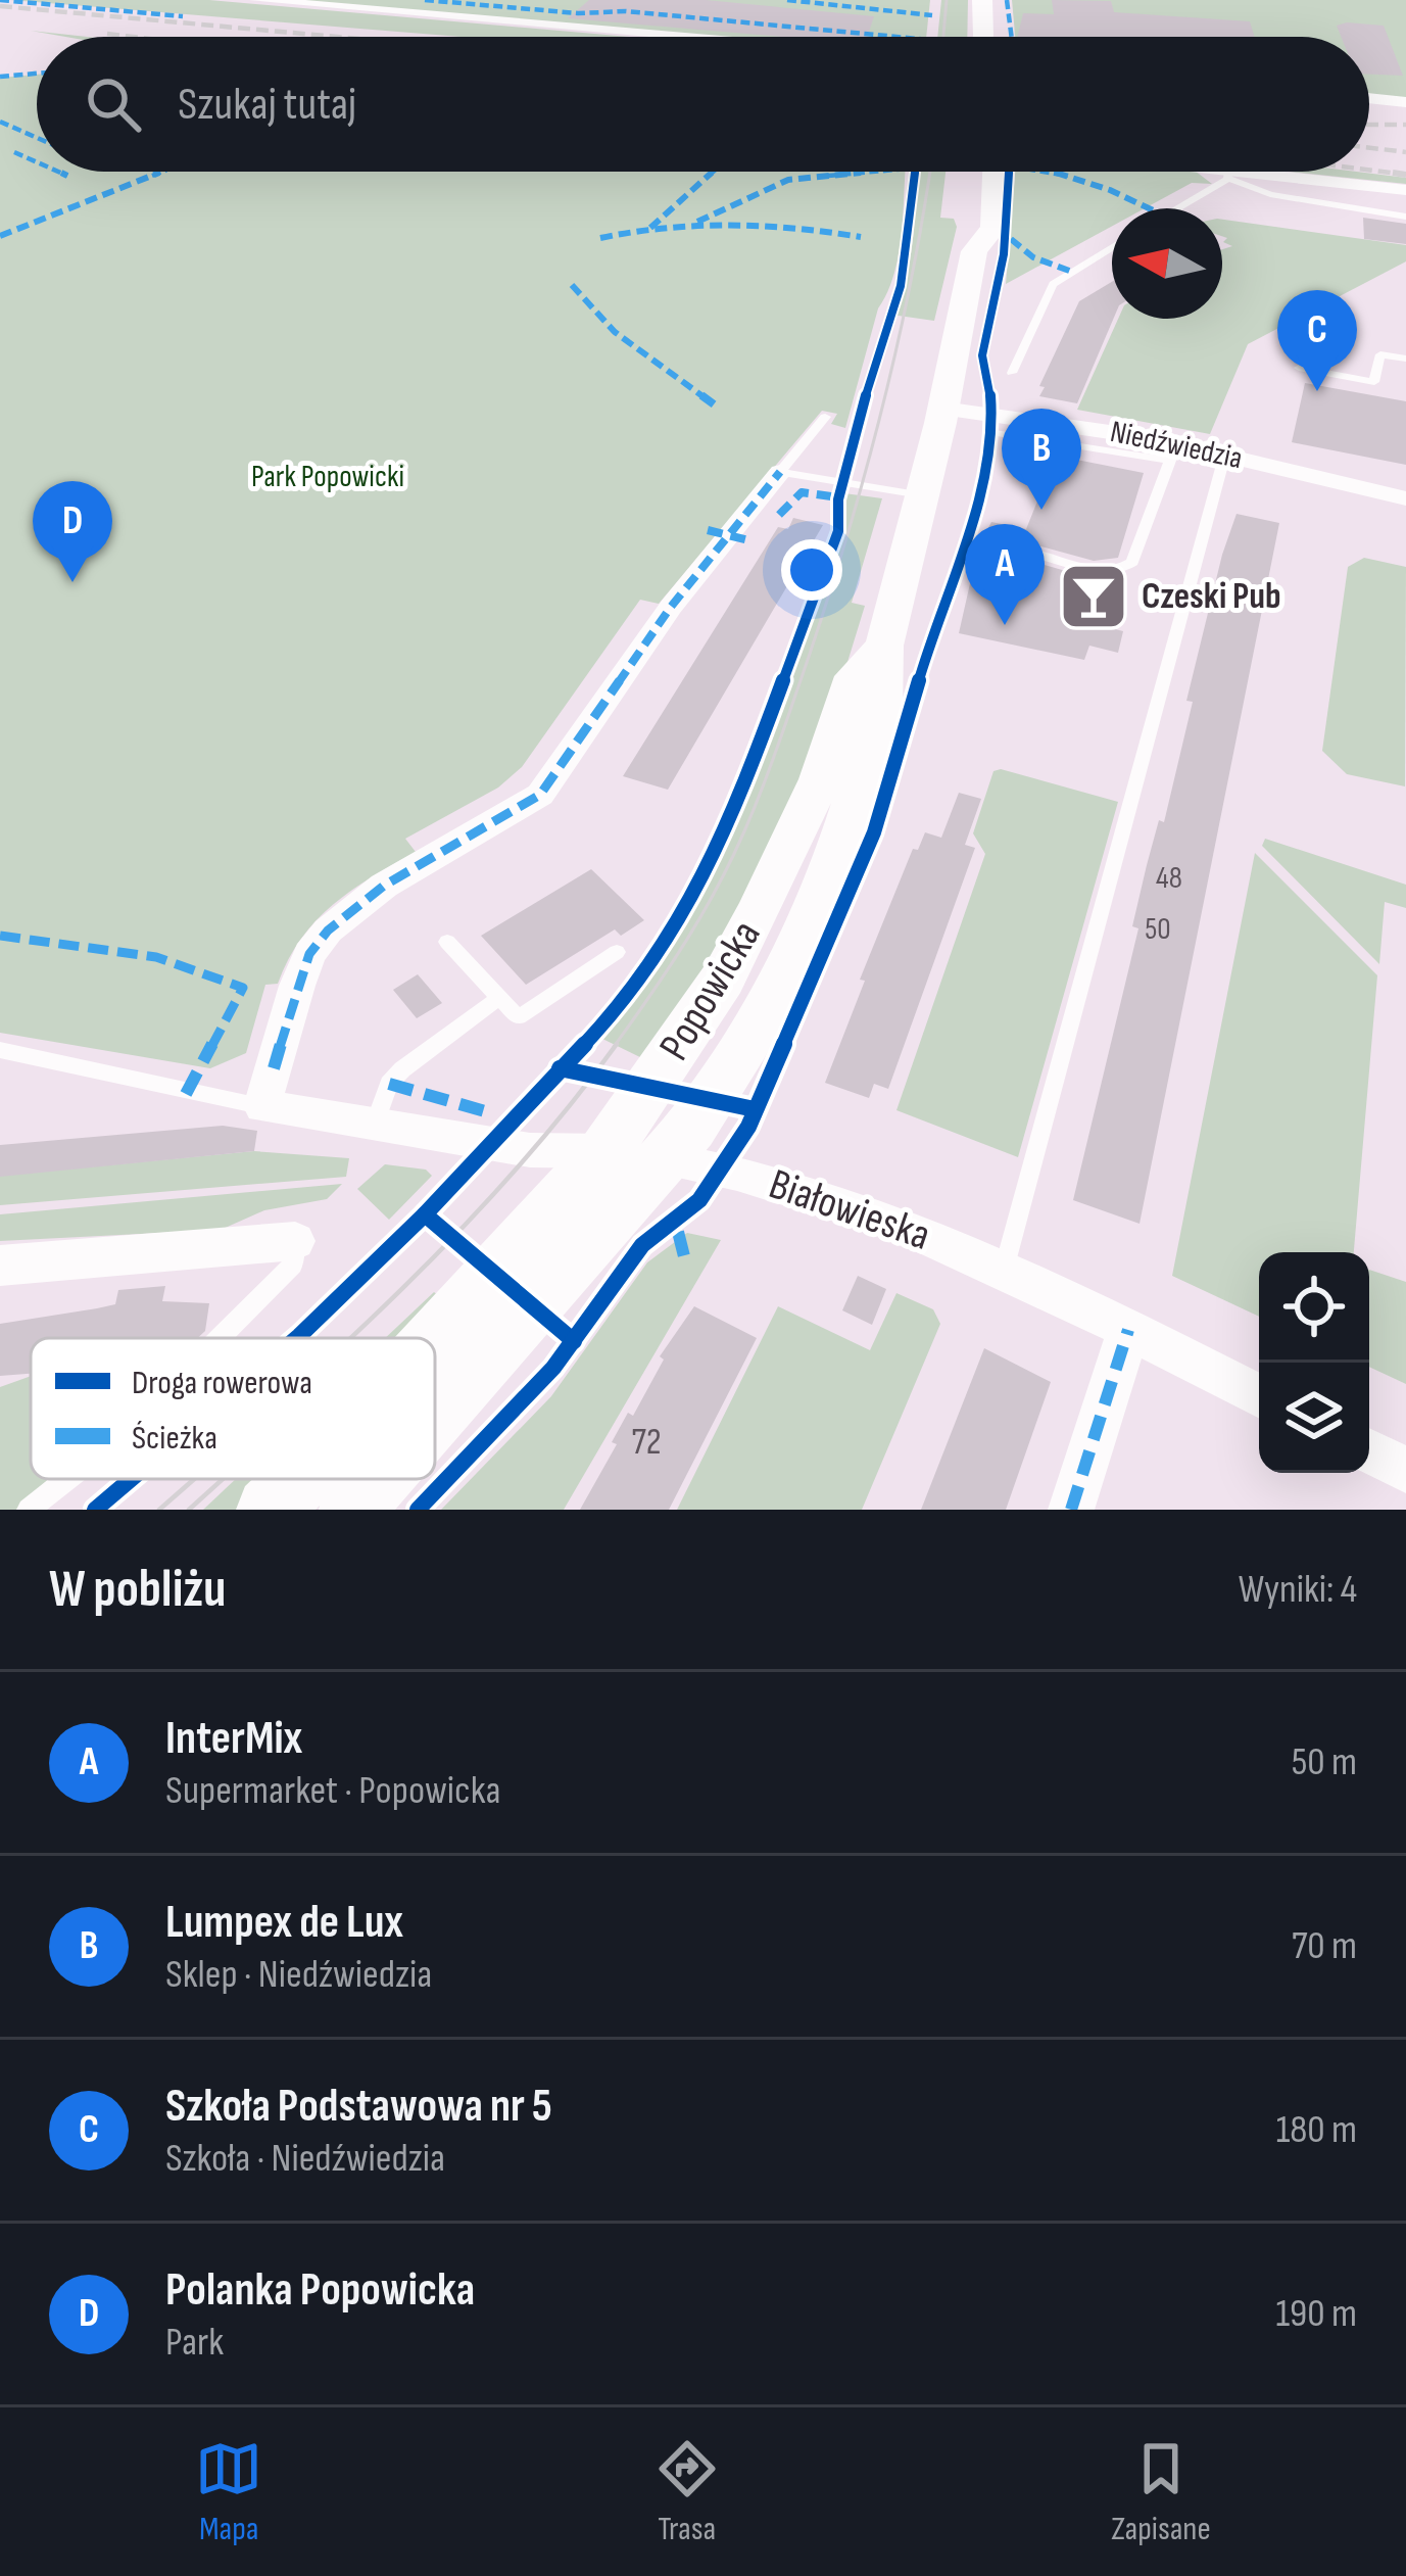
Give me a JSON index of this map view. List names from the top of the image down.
{
  "streets": {
    "street": ["Niedźwiedzia", "Popowicka", "Białowieska"]
  },
  "crossings": [
    ["Niedźwiedzia", "Popowicka"],
    ["Popowicka", "Białowieska"]
  ],
  "parks": ["Park Popowicki"],
  "places": {
    "bar": ["Czeski Pub"]
  },
  "house_numbers": ["48", "50", "72"],
  "legend": ["Droga rowerowa", "Ścieżka"],
  "north": "left",
  "page": {
    "search": "Szukaj tutaj",
    "pins": [
      "C",
      "B",
      "D",
      "A"
    ],
    "heading": ["W pobliżu", "Wyniki: 4"],
    "list": [
      {
        "mark": "A",
        "name": "InterMix",
        "note": "Supermarket · Popowicka",
        "value": "50 m"
      },
      {
        "mark": "B",
        "name": "Lumpex de Lux",
        "note": "Sklep · Niedźwiedzia",
        "value": "70 m"
      },
      {
        "mark": "C",
        "name": "Szkoła Podstawowa nr 5",
        "note": "Szkoła · Niedźwiedzia",
        "value": "180 m"
      },
      {
        "mark": "D",
        "name": "Polanka Popowicka",
        "note": "Park",
        "value": "190 m"
      }
    ],
    "nav": ["Mapa", "Trasa", "Zapisane"]
  }
}
